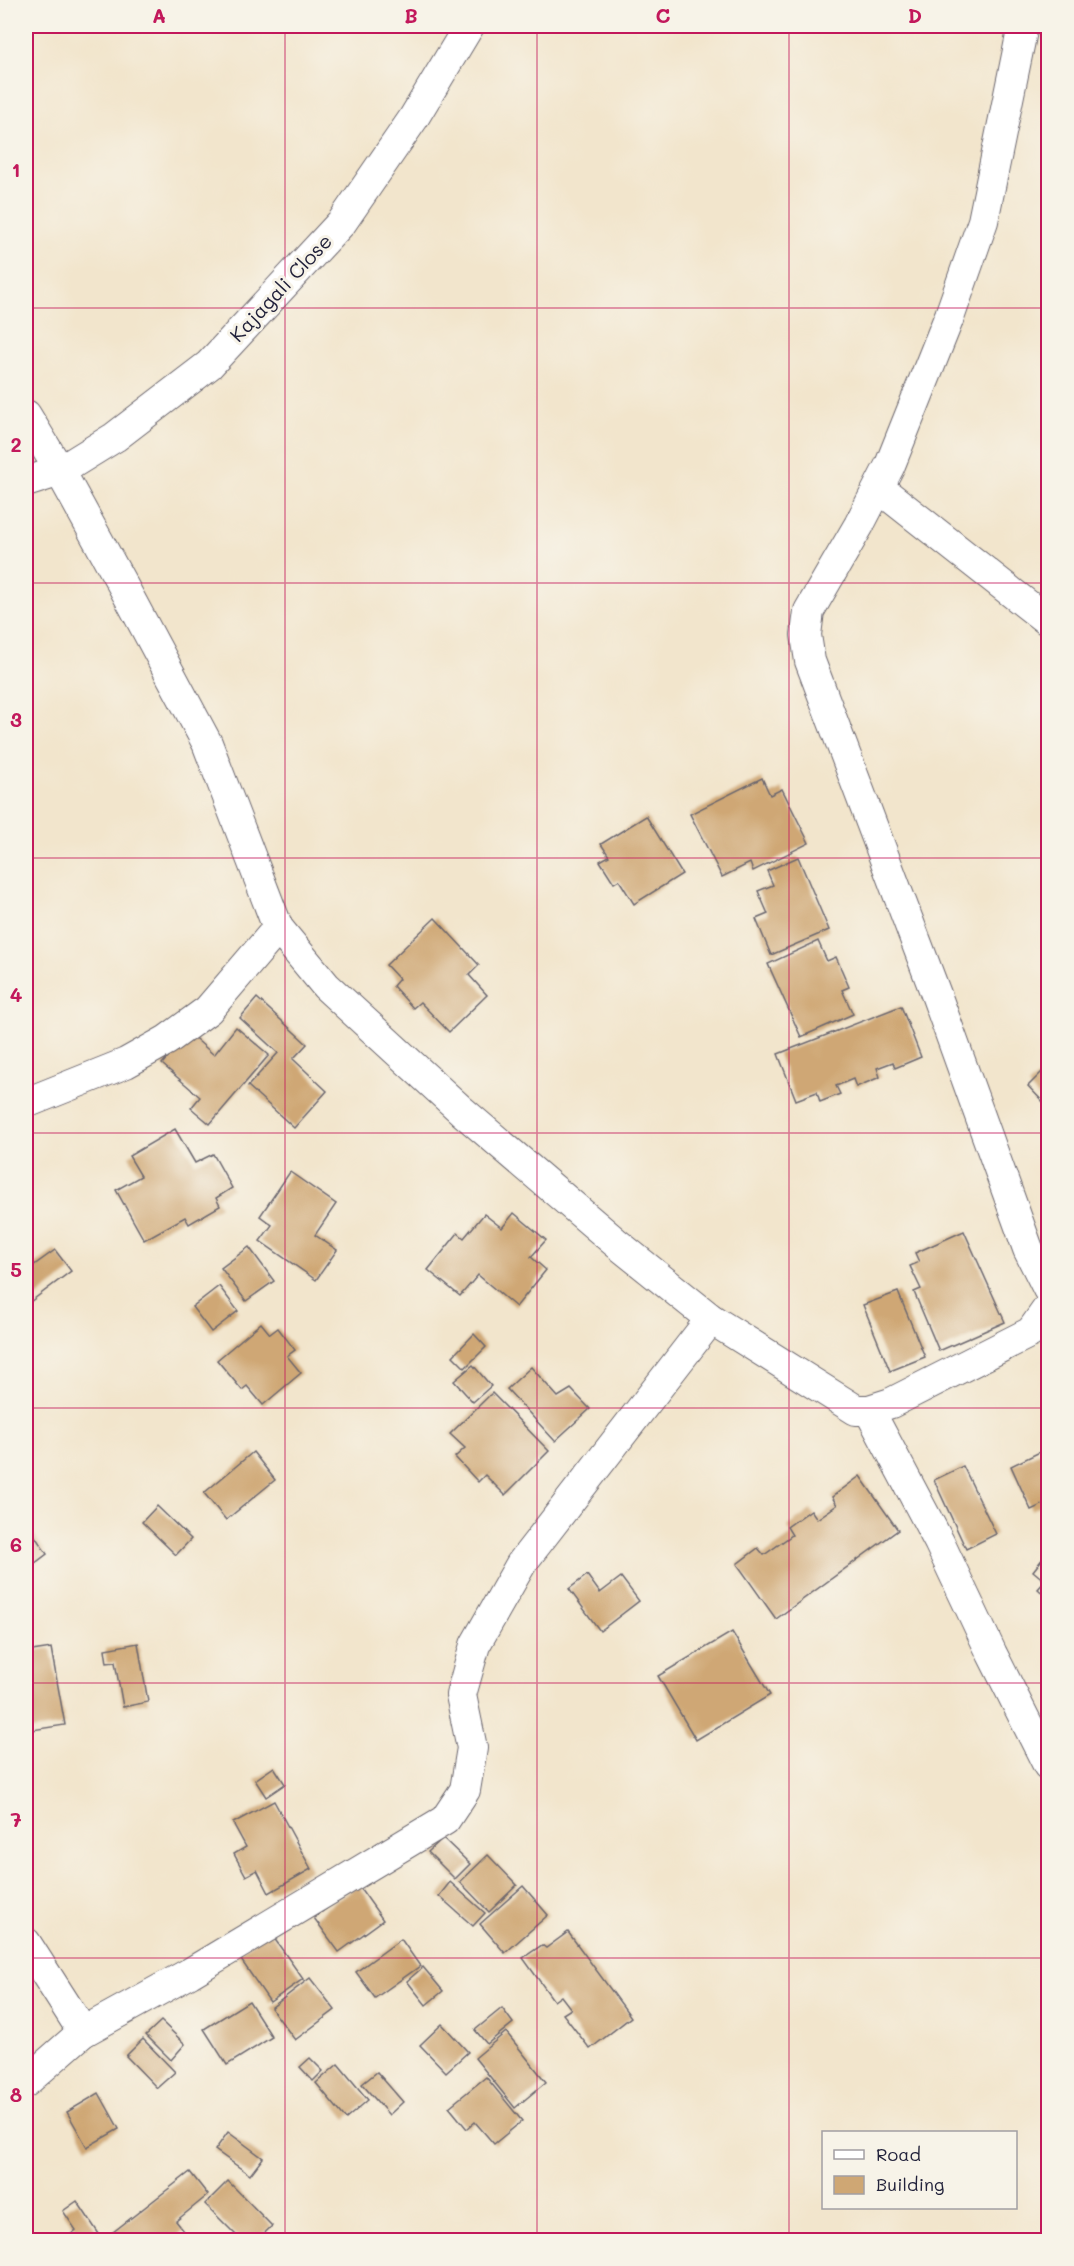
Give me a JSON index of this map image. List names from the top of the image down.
{
  "streets": {
    "street": ["Kajagali Close"]
  },
  "legend": ["Road", "Building"],
  "grid": {
    "columns": [
      "A",
      "B",
      "C",
      "D"
    ],
    "rows": [
      "1",
      "2",
      "3",
      "4",
      "5",
      "6",
      "7",
      "8"
    ]
  }
}
